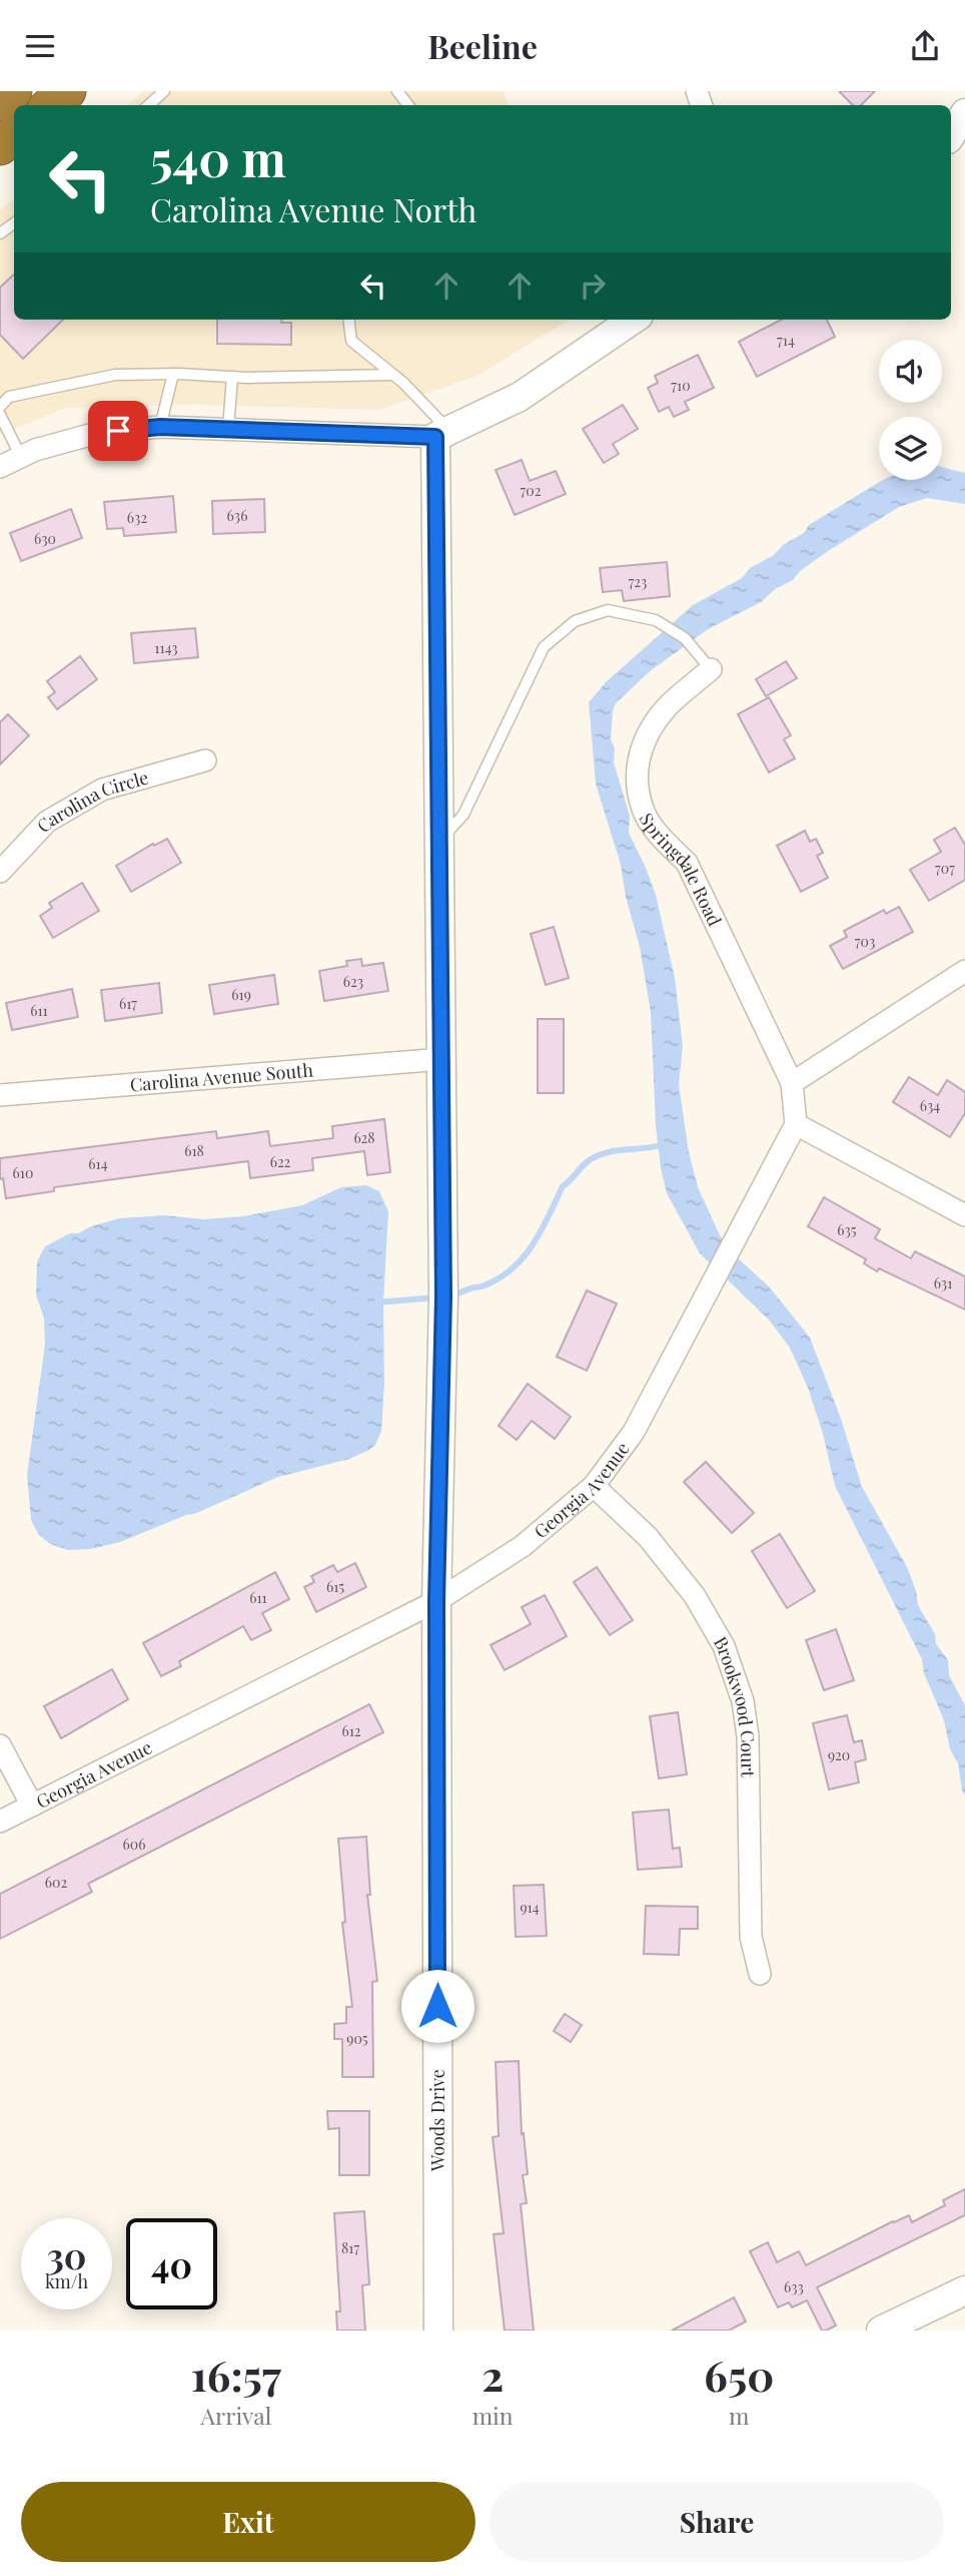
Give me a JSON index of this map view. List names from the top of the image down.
{
  "streets": {
    "street": [
      "Carolina Circle",
      "Springdale Road",
      "Carolina Avenue South",
      "Georgia Avenue",
      "Brookwood Court",
      "Woods Drive"
    ]
  },
  "crossings": [
    ["Carolina Avenue South", "Woods Drive"],
    ["Georgia Avenue", "Brookwood Court"],
    ["Georgia Avenue", "Woods Drive"]
  ],
  "house_numbers": [
    "714",
    "710",
    "702",
    "636",
    "632",
    "630",
    "723",
    "1143",
    "707",
    "703",
    "623",
    "619",
    "617",
    "611",
    "634",
    "628",
    "618",
    "622",
    "614",
    "610",
    "635",
    "631",
    "615",
    "611",
    "612",
    "920",
    "606",
    "602",
    "914",
    "905",
    "817",
    "633"
  ],
  "page": {
    "header": "Beeline",
    "turn": ["540 m", "Carolina Avenue North"],
    "speed": "30 km/h",
    "limit": "40",
    "eta": [
      "16:57",
      "Arrival",
      "2",
      "min",
      "650",
      "m"
    ],
    "buttons": ["Exit", "Share"]
  }
}
